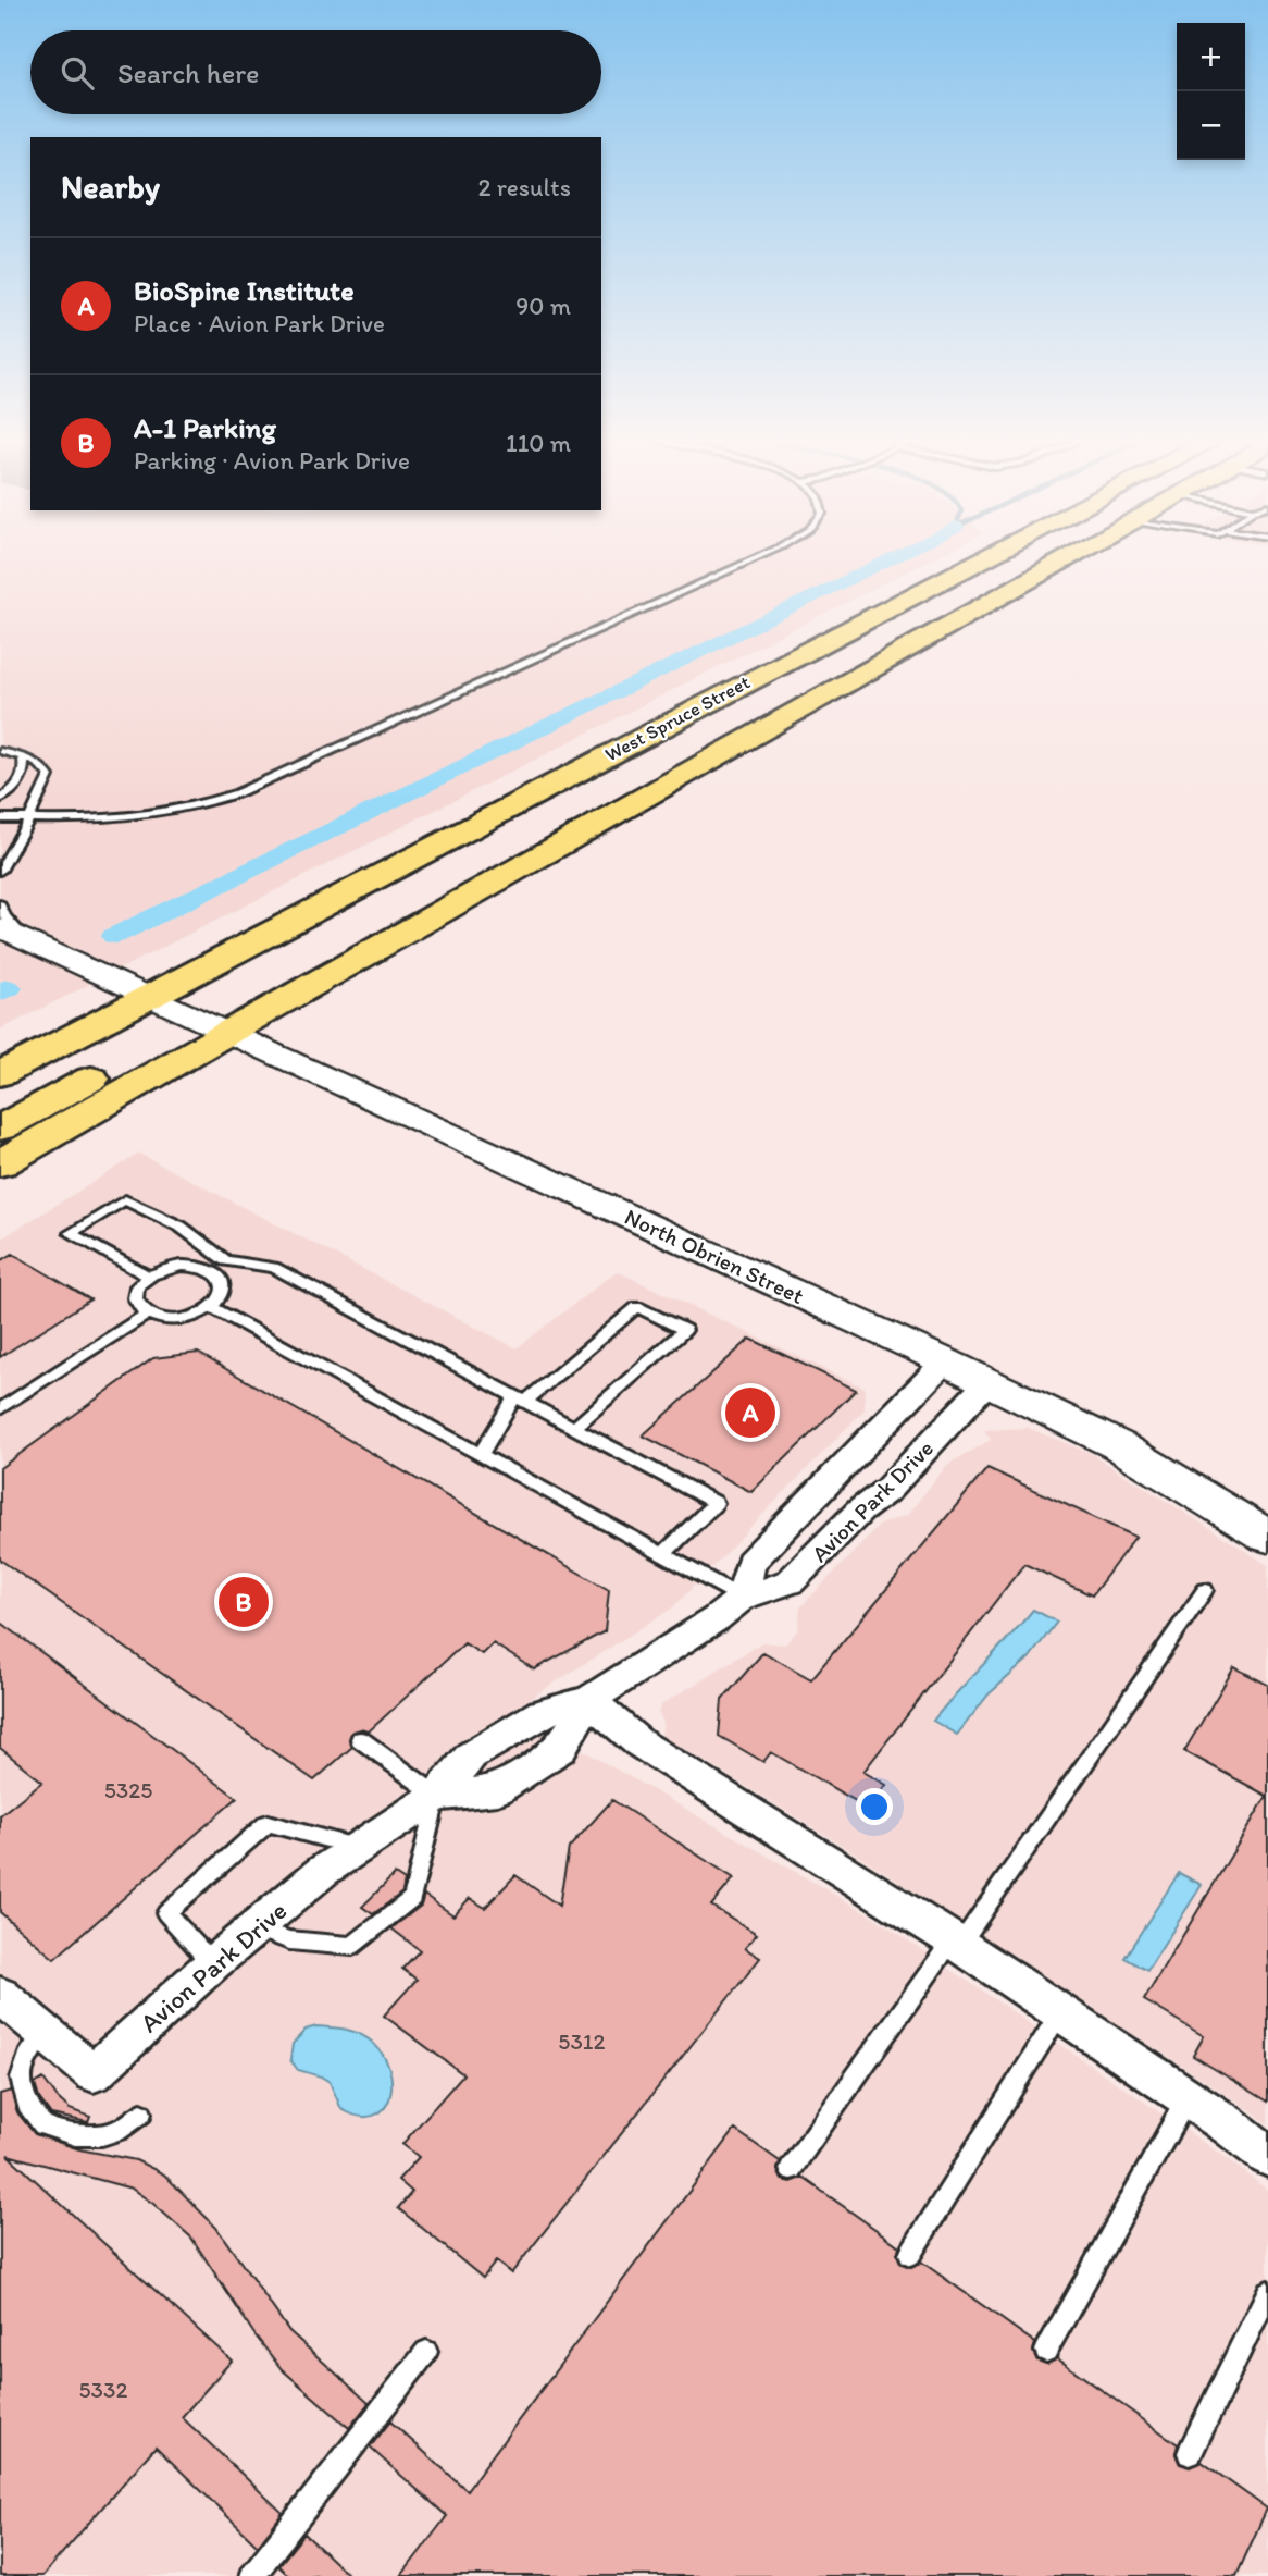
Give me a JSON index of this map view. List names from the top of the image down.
{
  "streets": {
    "main road": ["West Spruce Street"],
    "street": ["North Obrien Street", "Avion Park Drive"]
  },
  "crossings": [
    ["West Spruce Street", "North Obrien Street"],
    ["North Obrien Street", "Avion Park Drive"]
  ],
  "house_numbers": ["5325", "5312", "5332"],
  "page": {
    "map_buttons": ["+", "−"],
    "search": "Search here",
    "heading": ["Nearby", "2 results"],
    "list": [
      {
        "mark": "A",
        "name": "BioSpine Institute",
        "note": "Place · Avion Park Drive",
        "value": "90 m"
      },
      {
        "mark": "B",
        "name": "A-1 Parking",
        "note": "Parking · Avion Park Drive",
        "value": "110 m"
      }
    ],
    "pins": ["A", "B"]
  }
}
